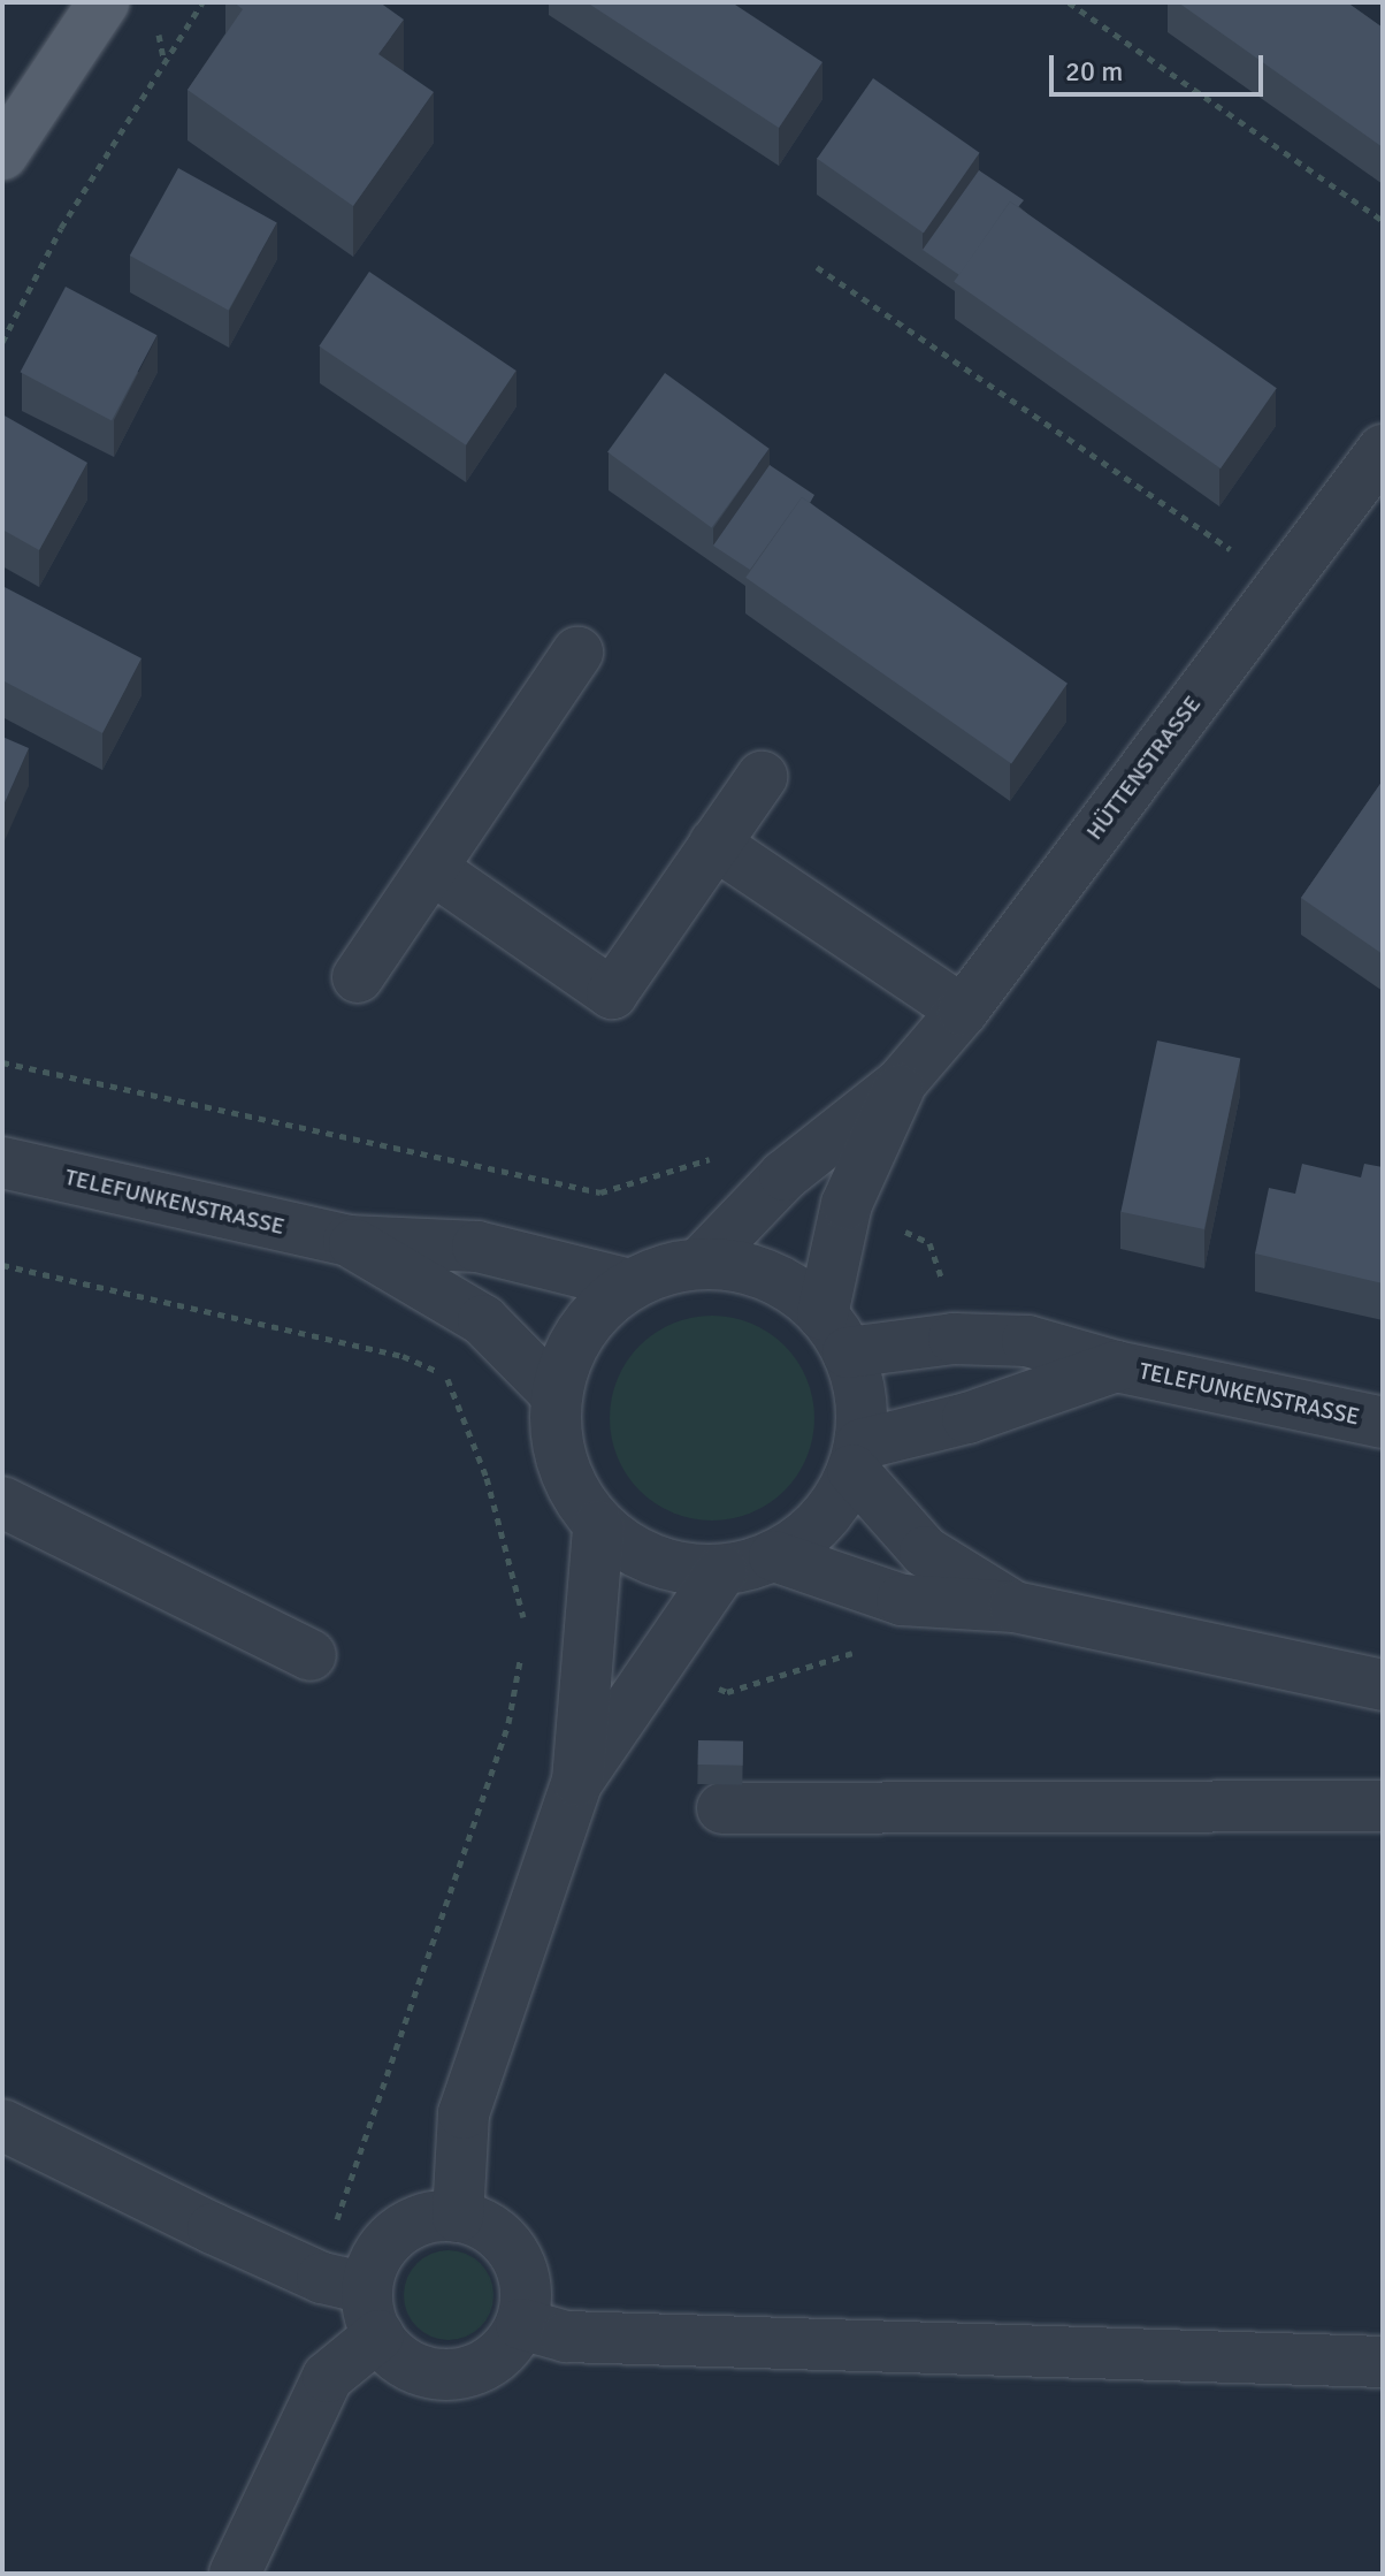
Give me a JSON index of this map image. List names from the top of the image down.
{
  "streets": {
    "street": ["HÜTTENSTRASSE", "TELEFUNKENSTRASSE"]
  },
  "scale_bar": "20 m"
}
